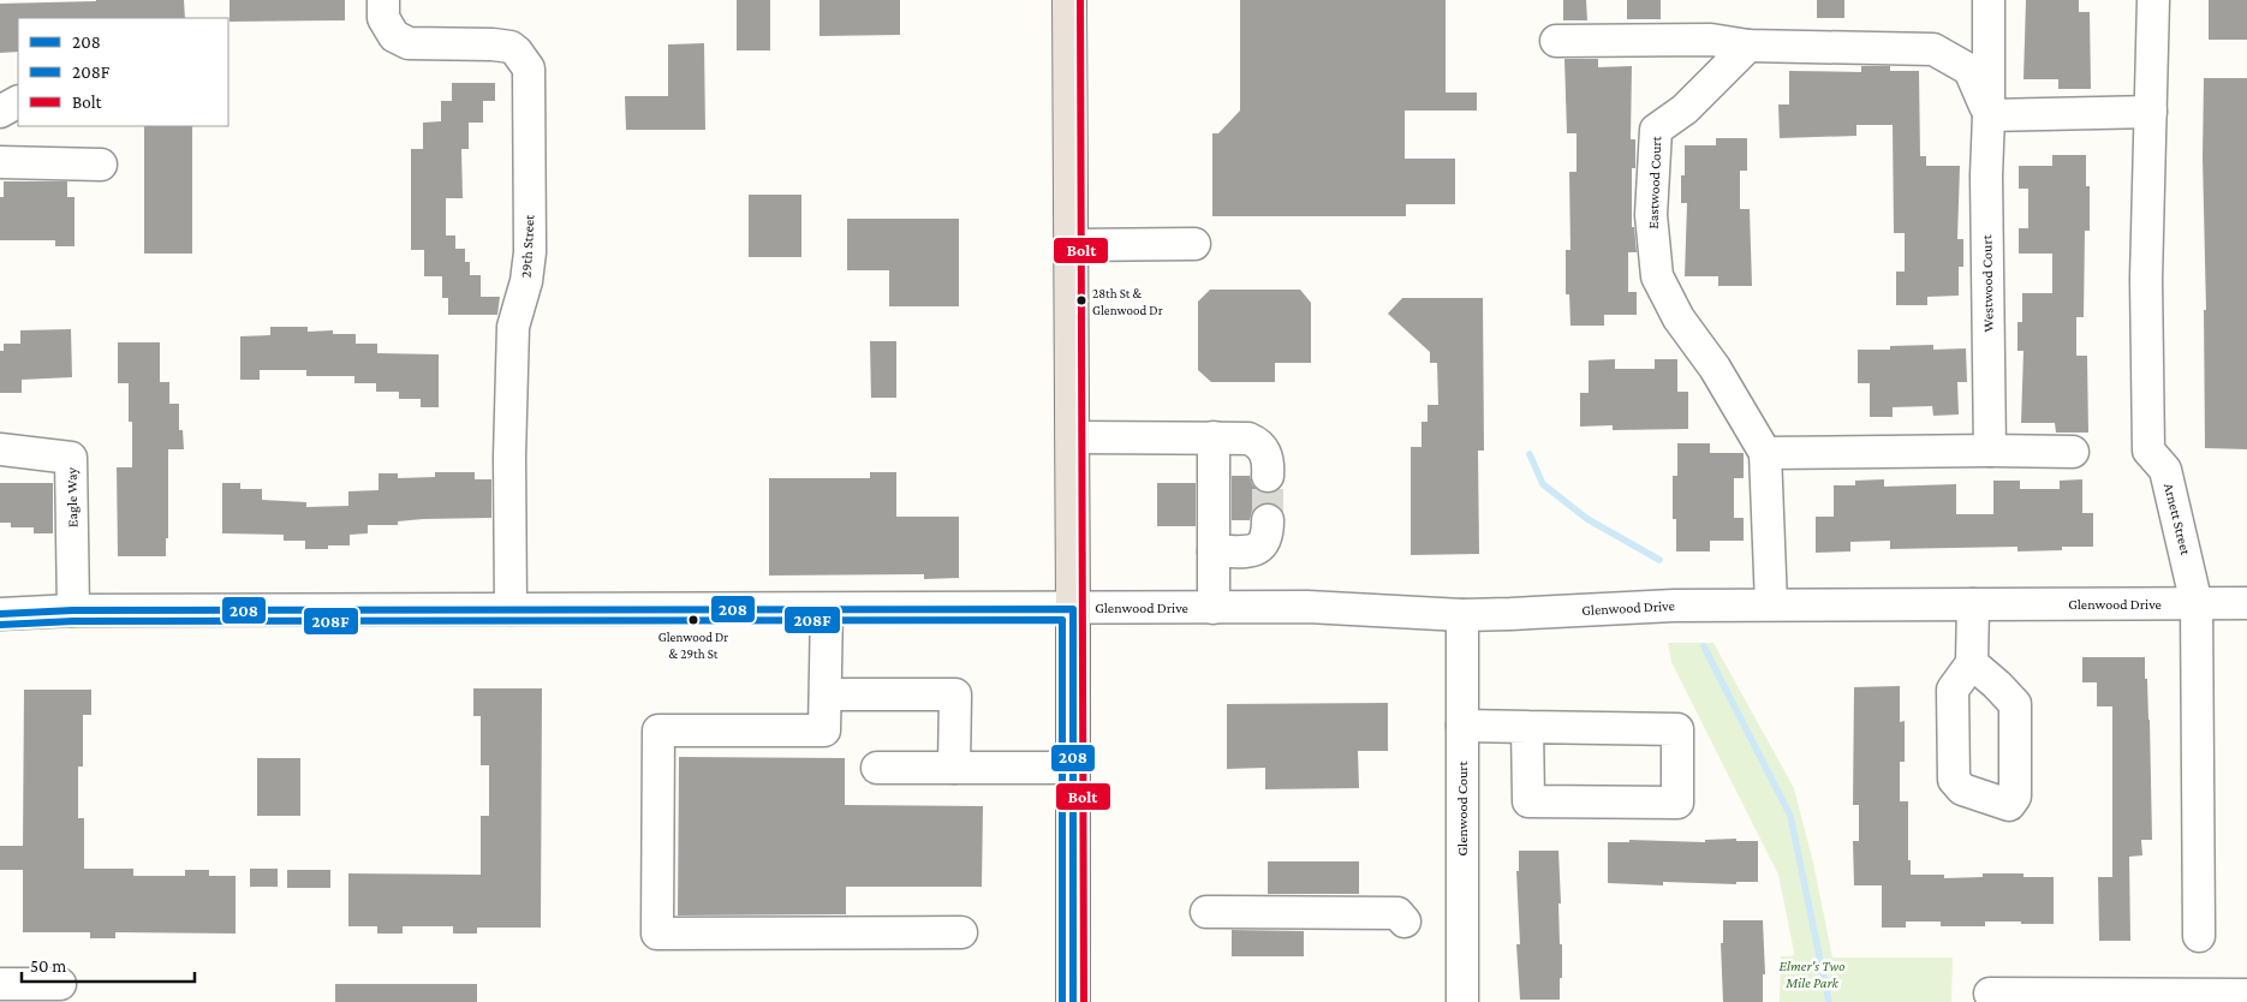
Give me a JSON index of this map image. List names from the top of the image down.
{
  "streets": {
    "street": [
      "Eastwood Court",
      "29th Street",
      "Westwood Court",
      "Eagle Way",
      "Arnett Street",
      "Glenwood Drive",
      "Glenwood Court"
    ]
  },
  "crossings": [
    ["Eastwood Court", "Glenwood Drive"],
    ["29th Street", "Glenwood Drive"],
    ["Eagle Way", "Glenwood Drive"],
    ["Arnett Street", "Glenwood Drive"],
    ["Glenwood Drive", "Glenwood Court"]
  ],
  "parks": ["Elmer's Two Mile Park"],
  "places": ["28th St & Glenwood Dr", "Glenwood Dr & 29th St"],
  "lines": ["transit line Bolt", "transit line 208", "transit line 208F"],
  "legend": ["208", "208F", "Bolt"],
  "scale_bar": "50 m"
}
